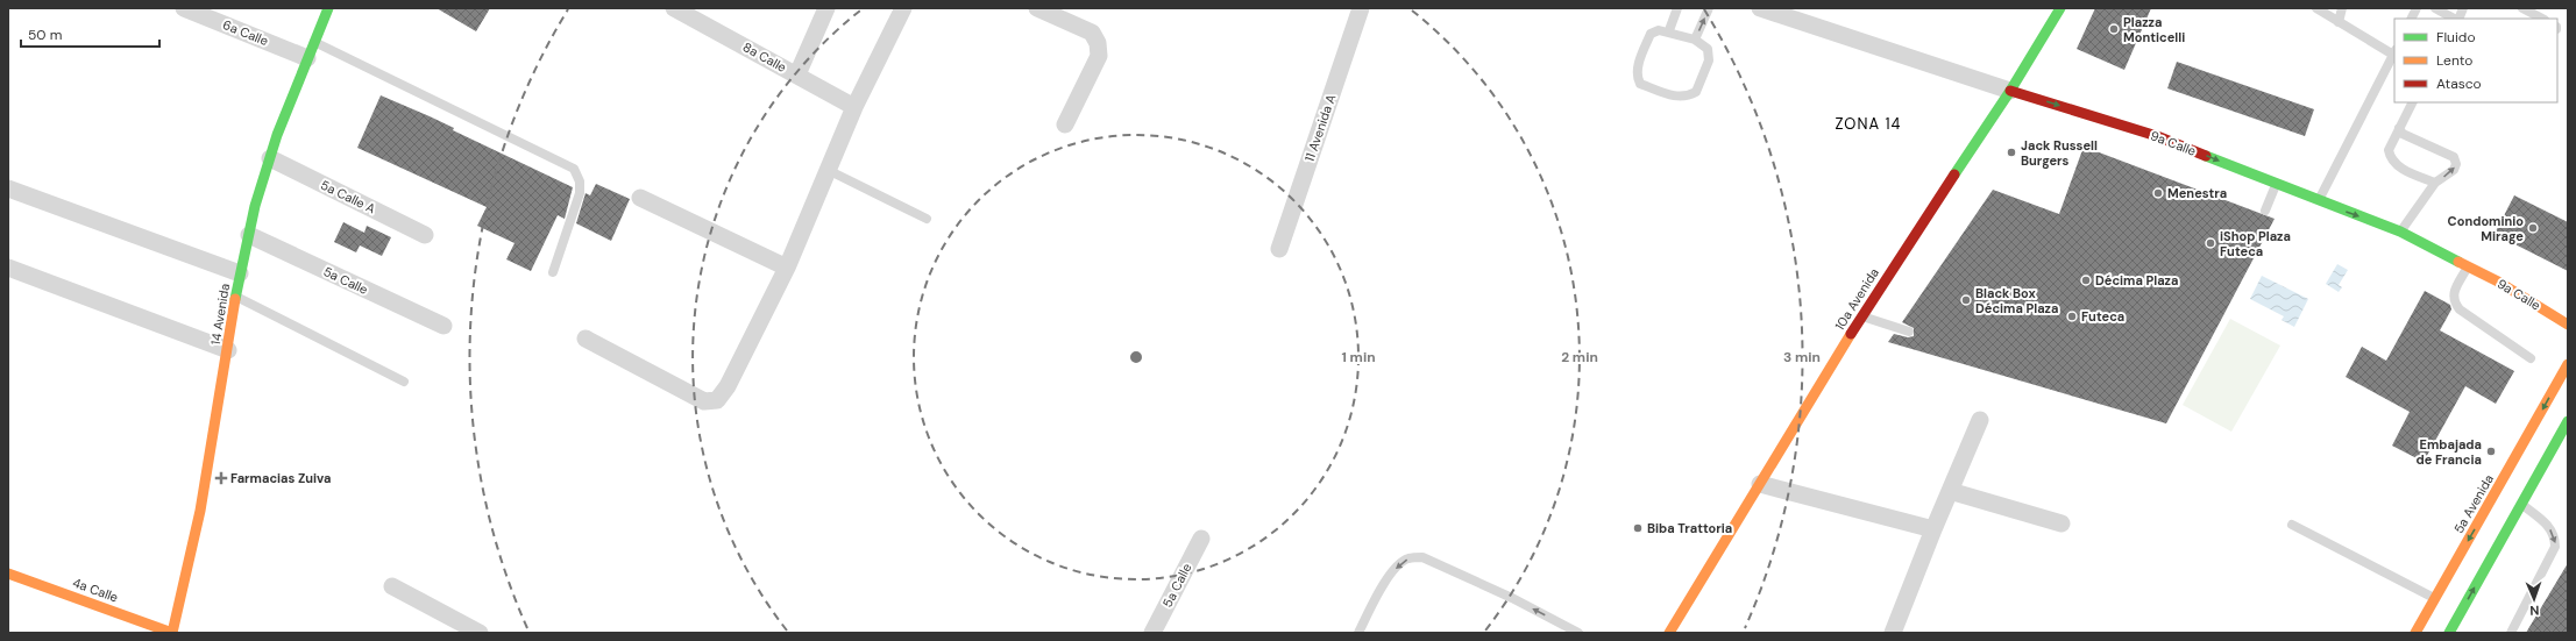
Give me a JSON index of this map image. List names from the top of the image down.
{
  "streets": {
    "street": [
      "6a Calle",
      "8a Calle",
      "11 Avenida A",
      "9a Calle",
      "5a Calle A",
      "5a Calle",
      "10a Avenida",
      "14 Avenida",
      "5a Avenida",
      "4a Calle"
    ]
  },
  "crossings": [
    ["6a Calle", "14 Avenida"],
    ["9a Calle", "10a Avenida"],
    ["5a Calle A", "14 Avenida"],
    ["5a Calle", "14 Avenida"],
    ["14 Avenida", "4a Calle"]
  ],
  "one_way": ["9a Calle"],
  "districts": ["ZONA 14"],
  "places": {
    "other": [
      "Plazza Monticelli",
      "Jack Russell Burgers",
      "Menestra",
      "Condominio Mirage",
      "iShop Plaza Futeca",
      "Décima Plaza",
      "Black Box Décima Plaza",
      "Futeca",
      "Embajada de Francia",
      "Biba Trattoria"
    ],
    "health": ["Farmacias Zuiva"]
  },
  "legend": ["Fluido", "Lento", "Atasco"],
  "scale_bar": "50 m",
  "north": "bottom",
  "rings": ["1 min", "2 min", "3 min"]
}
